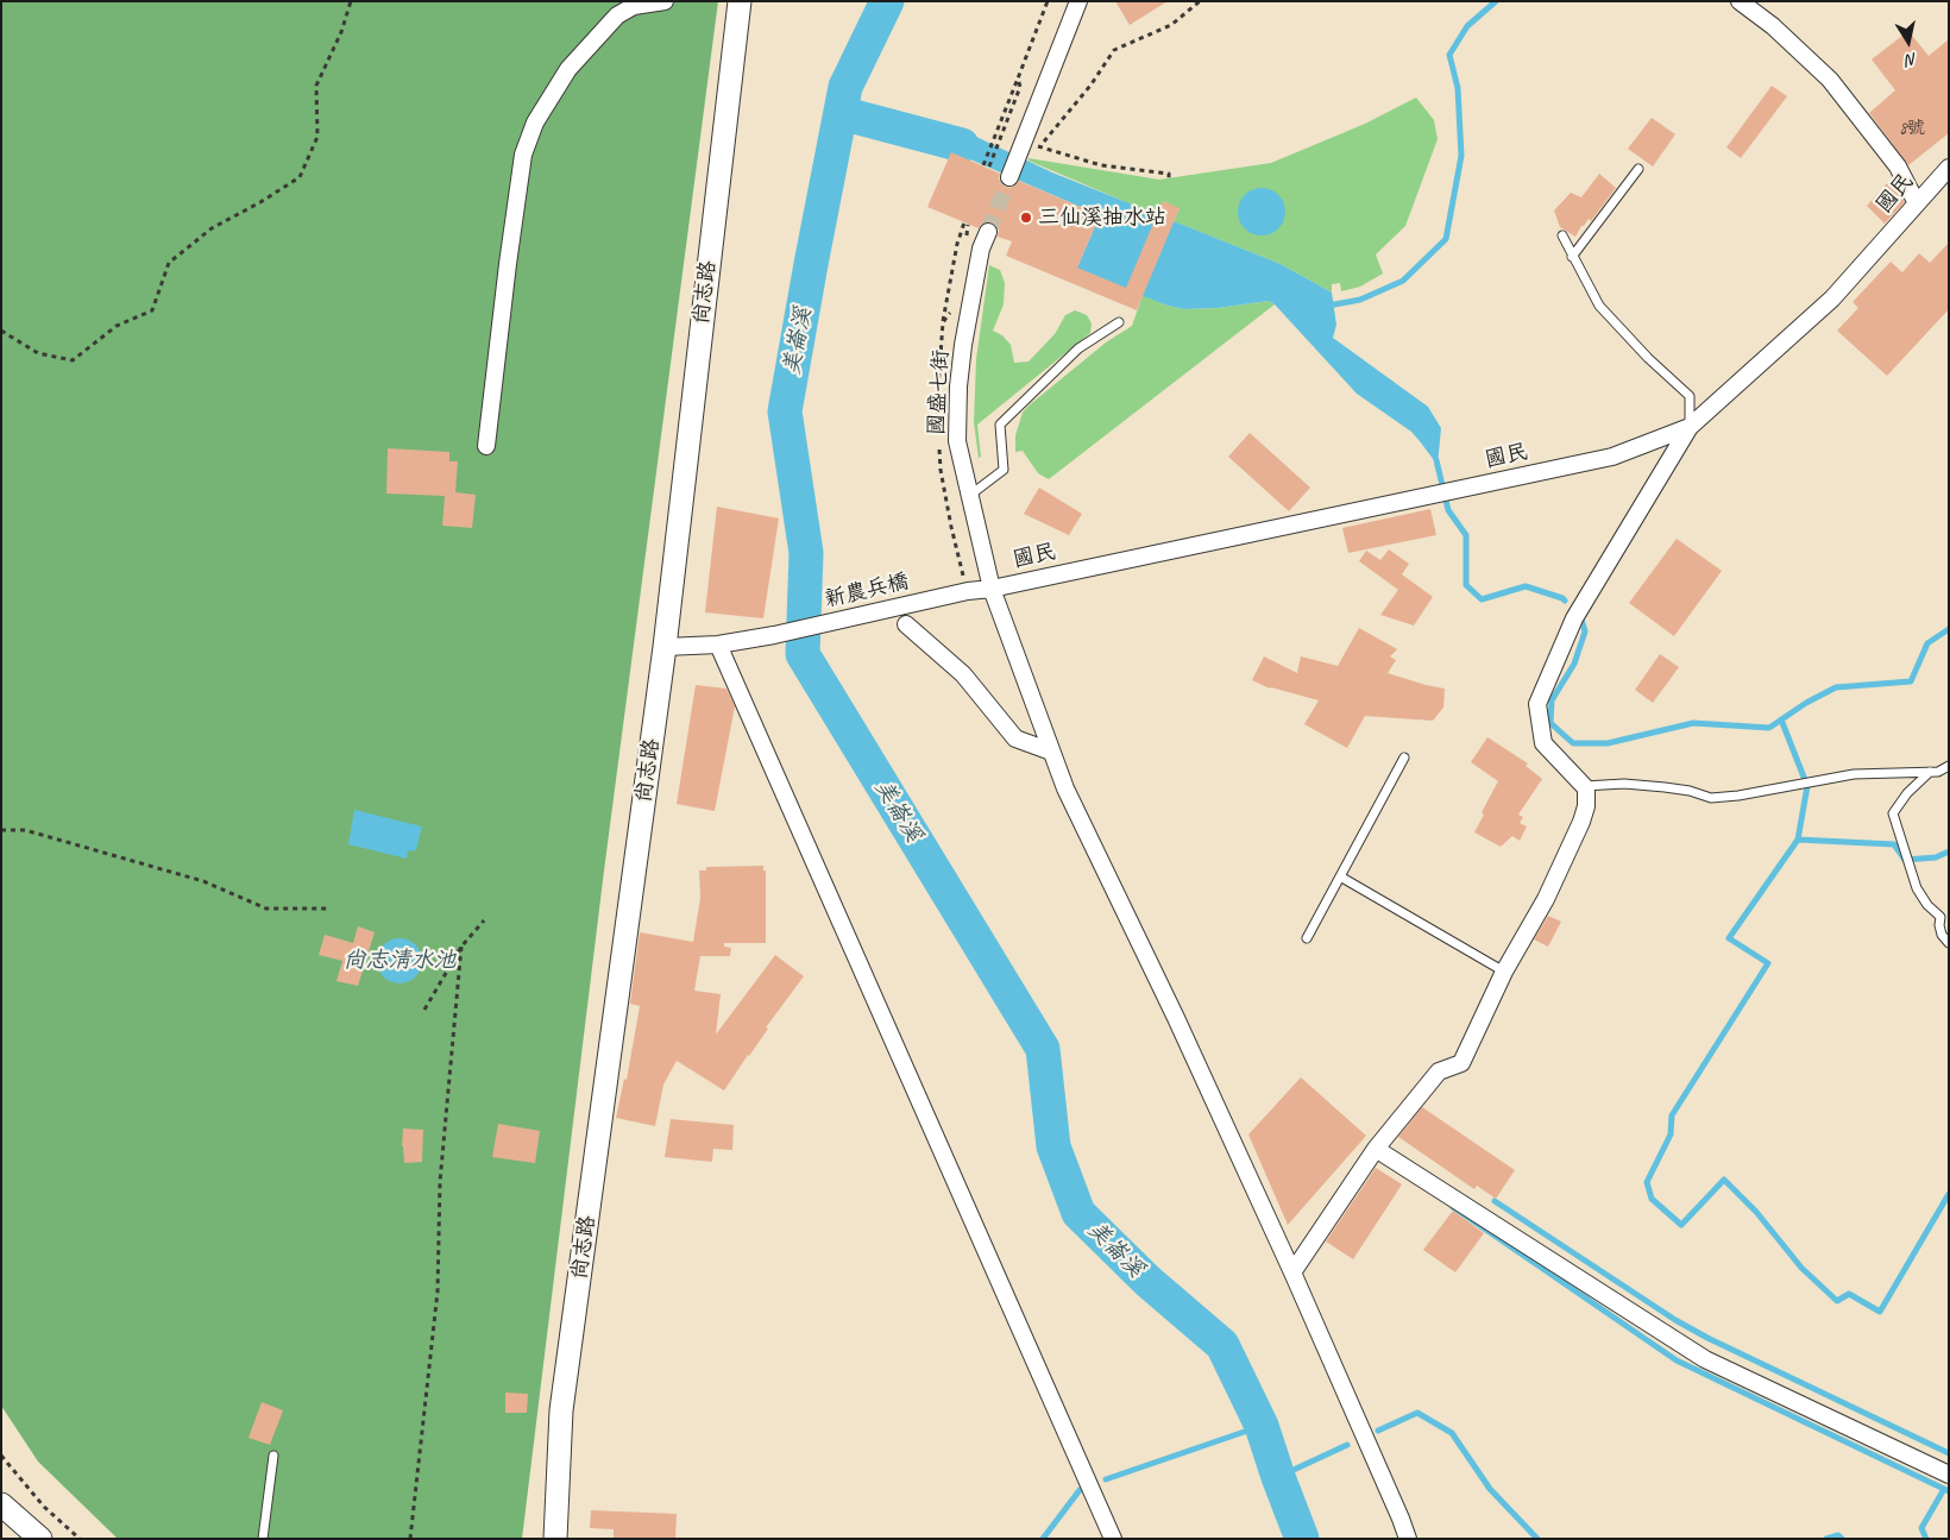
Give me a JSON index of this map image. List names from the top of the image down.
{
  "streets": {
    "street": [
      "國民",
      "尚志路",
      "國盛七街",
      "新農兵橋"
    ]
  },
  "crossings": [
    ["國民", "國盛七街"],
    ["國民", "新農兵橋"],
    ["尚志路", "新農兵橋"]
  ],
  "water": ["美崙溪", "尚志清水池"],
  "places": ["三仙溪抽水站"],
  "house_numbers": ["8號"],
  "north": "bottom"
}
